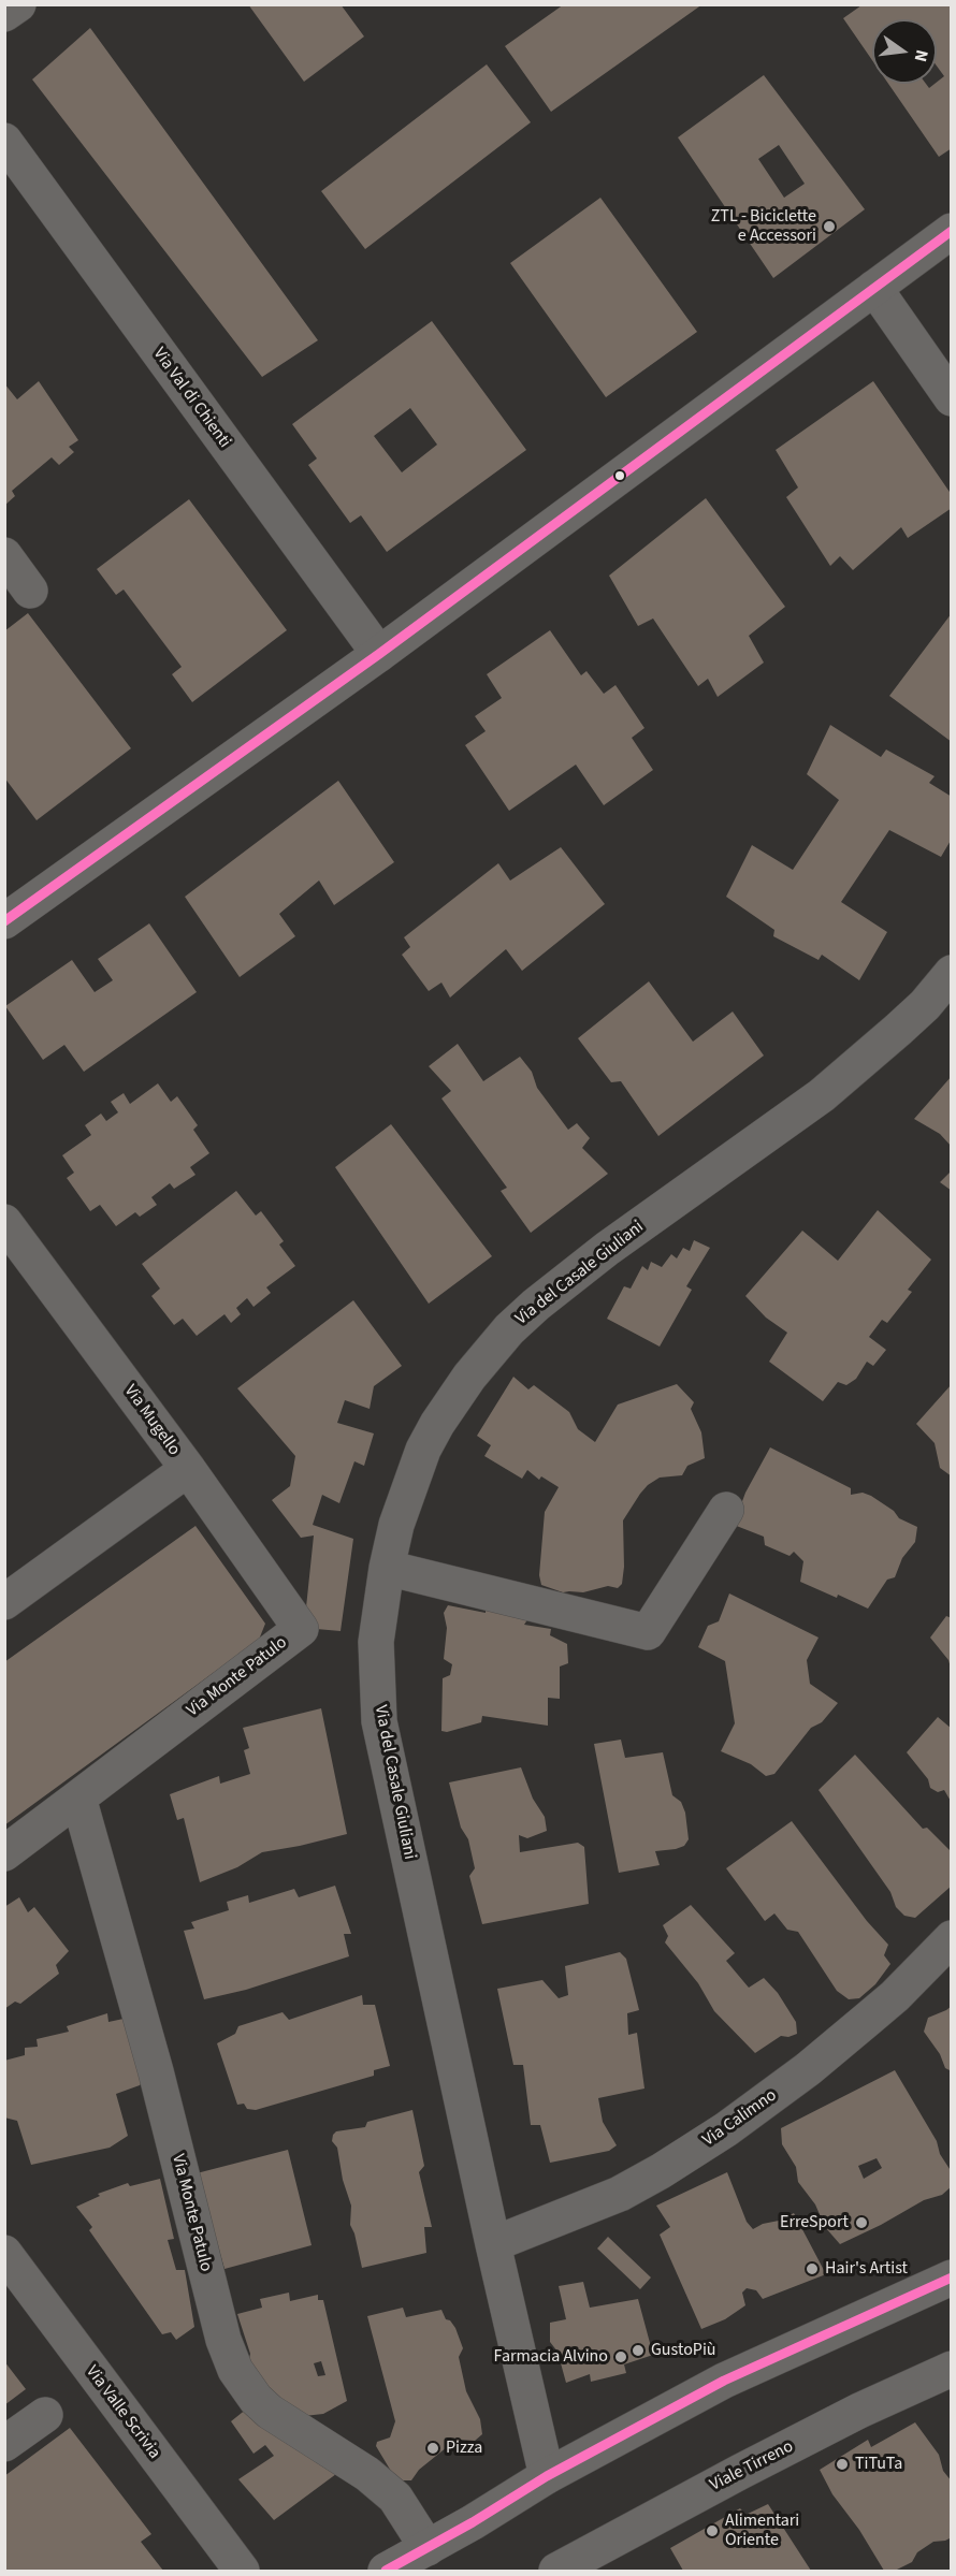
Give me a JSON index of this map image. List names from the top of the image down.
{
  "streets": {
    "street": [
      "Via Val di Chienti",
      "Via del Casale Giuliani",
      "Via Mugello",
      "Via Monte Patulo",
      "Via Calimno",
      "Via Valle Scrivia",
      "Viale Tirreno"
    ]
  },
  "crossings": [
    ["Via del Casale Giuliani", "Via Calimno"],
    ["Via Mugello", "Via Monte Patulo"]
  ],
  "places": [
    "ZTL - Biciclette e Accessori",
    "ErreSport",
    "Hair's Artist",
    "GustoPiù",
    "Farmacia Alvino",
    "Pizza",
    "TiTuTa",
    "Alimentari Oriente"
  ],
  "north": "right"
}
